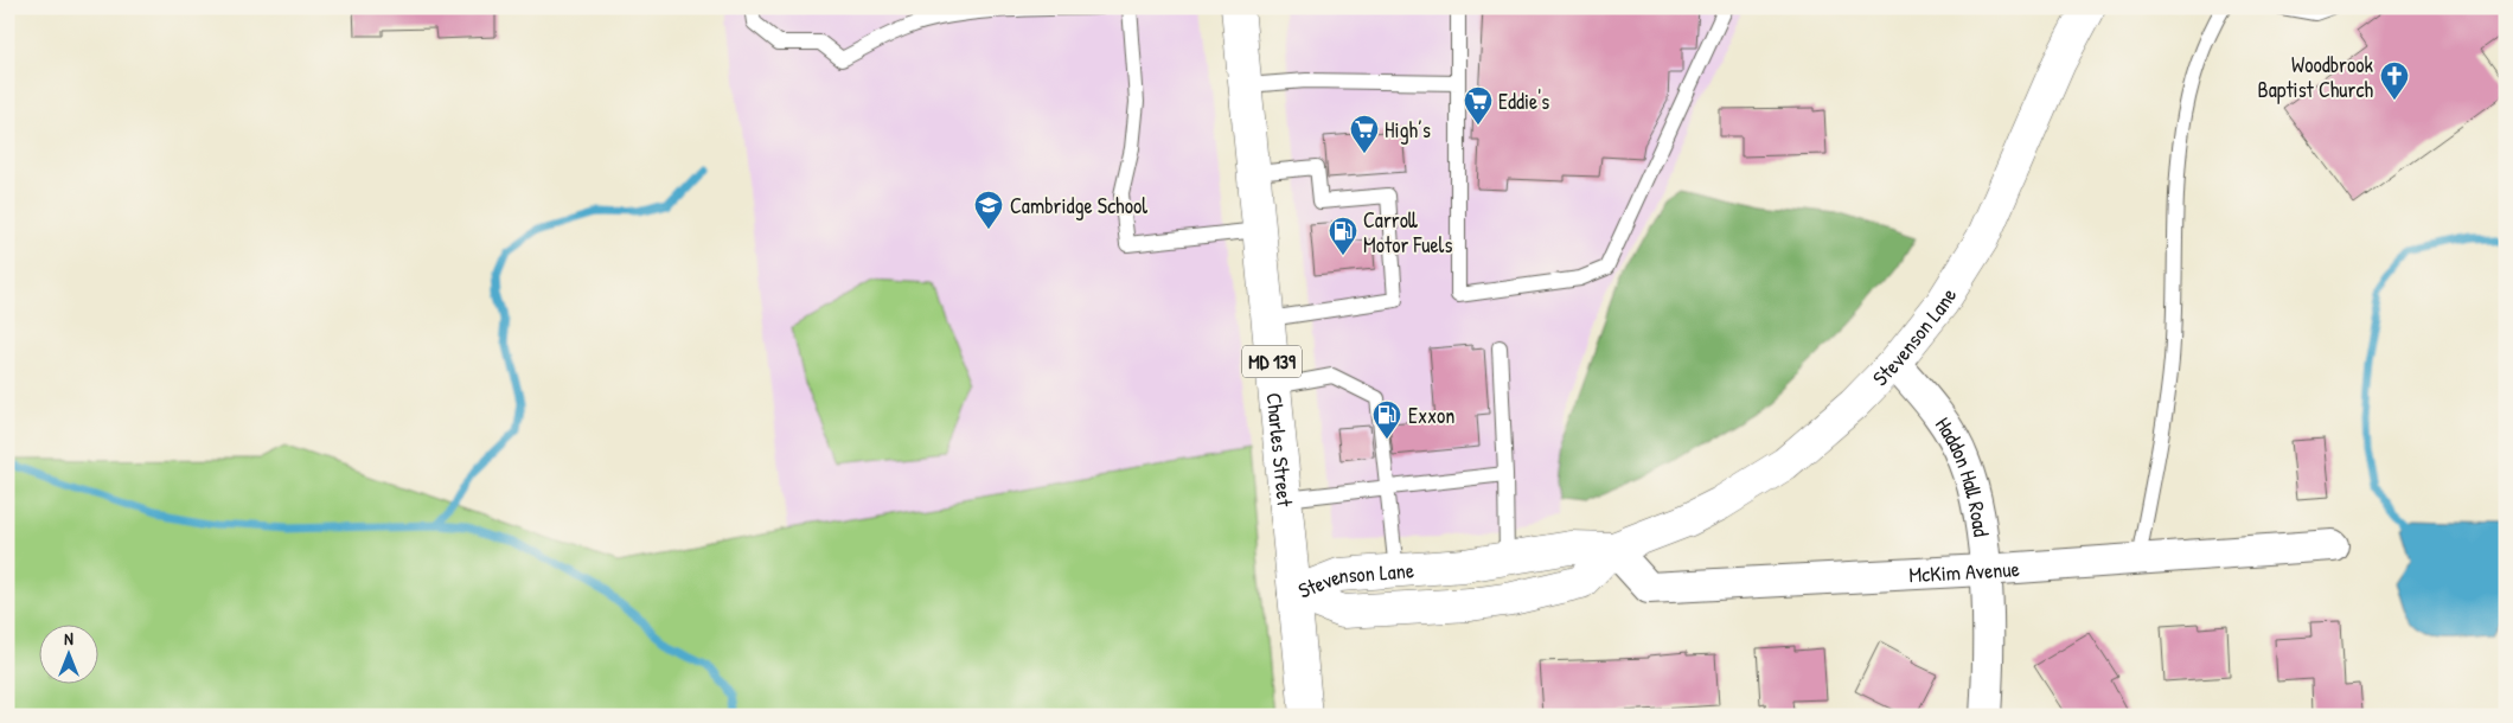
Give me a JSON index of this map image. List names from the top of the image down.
{
  "streets": {
    "street": [
      "Stevenson Lane",
      "MD 139",
      "Charles Street",
      "Haddon Hall Road",
      "McKim Avenue"
    ]
  },
  "crossings": [
    ["Stevenson Lane", "Charles Street"],
    ["Stevenson Lane", "Haddon Hall Road"],
    ["Stevenson Lane", "McKim Avenue"],
    ["Haddon Hall Road", "McKim Avenue"]
  ],
  "places": {
    "church": ["Woodbrook Baptist Church"],
    "supermarket": ["Eddie's", "High’s"],
    "school or university": ["Cambridge School"],
    "fuel station": ["Carroll Motor Fuels", "Exxon"]
  },
  "north": "top"
}
